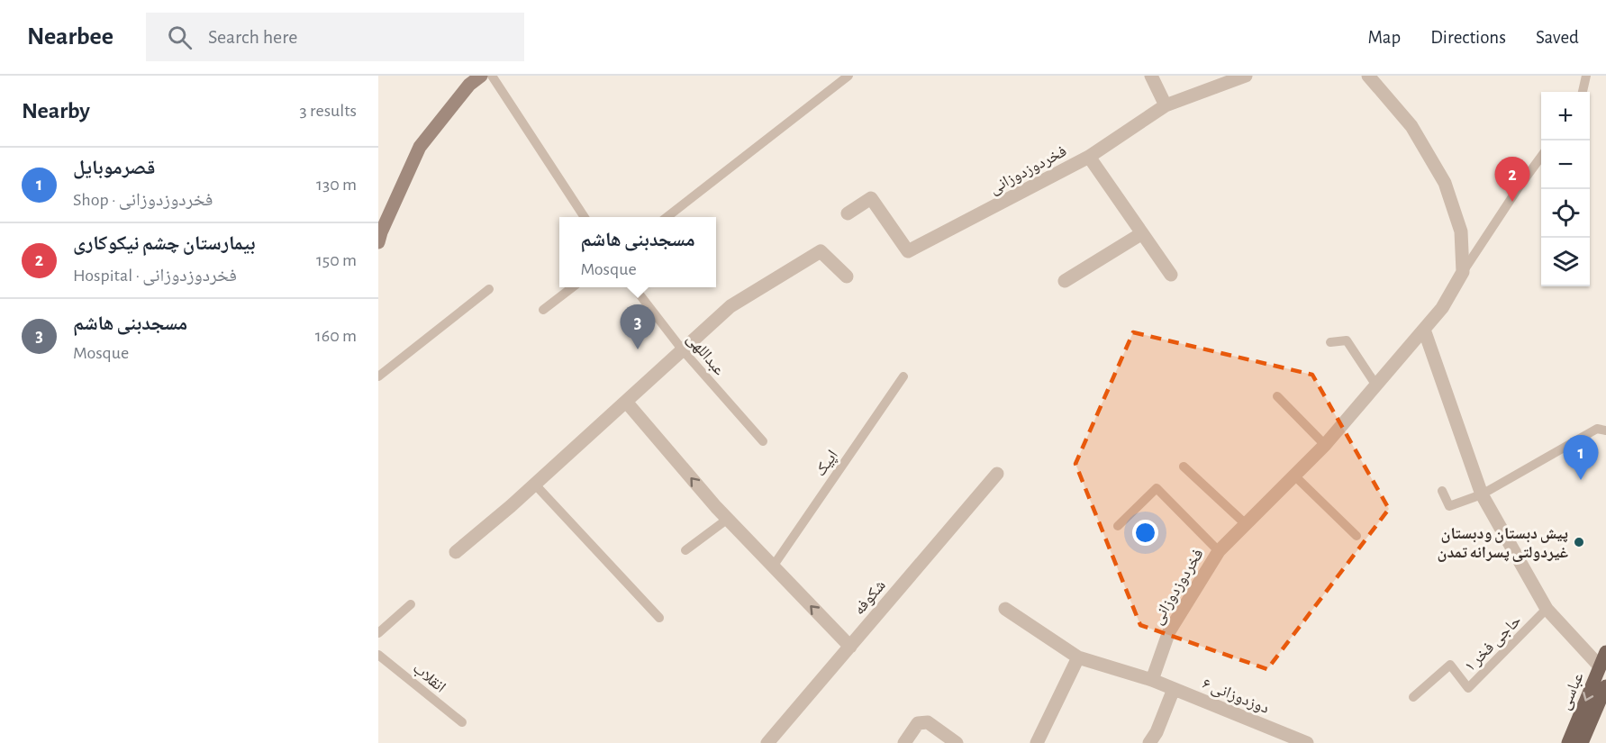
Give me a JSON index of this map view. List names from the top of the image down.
{
  "streets": {
    "main road": ["عباسى"],
    "street": ["فخردوزدوزانی", "شکوفه", "دوزدوزانی ۶"],
    "lane": [
      "عبداللهی",
      "اپیک",
      "حاجی فخر ۱",
      "انقلاب"
    ]
  },
  "crossings": [
    ["فخردوزدوزانی", "دوزدوزانی ۶"]
  ],
  "places": ["پیش دبستان ودبستان غیردولتی پسرانه تمدن"],
  "page": {
    "header": "Nearbee",
    "search": "Search here",
    "nav": ["Map", "Directions", "Saved"],
    "heading": ["Nearby", "3 results"],
    "map_buttons": ["+", "−"],
    "list": [
      {
        "mark": "1",
        "name": "قصرموبایل",
        "note": "Shop · فخردوزدوزانی",
        "value": "130 m"
      },
      {
        "mark": "2",
        "name": "بیمارستان چشم نیکوکاری",
        "note": "Hospital · فخردوزدوزانی",
        "value": "150 m"
      },
      {
        "mark": "3",
        "name": "مسجدبنی هاشم",
        "note": "Mosque",
        "value": "160 m"
      }
    ],
    "pins": ["2", "3", "1"],
    "popup": ["مسجدبنی هاشم", "Mosque"]
  }
}
